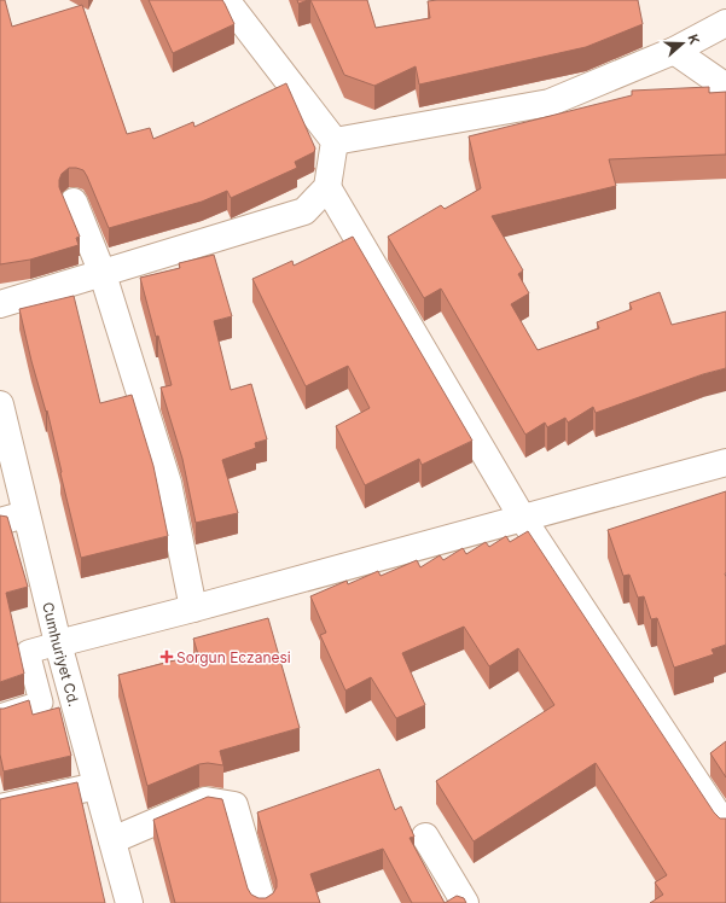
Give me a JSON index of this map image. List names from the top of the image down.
{
  "streets": {
    "street": ["Cumhuriyet Cd."]
  },
  "places": {
    "health": ["Sorgun Eczanesi"]
  },
  "north": "right"
}
